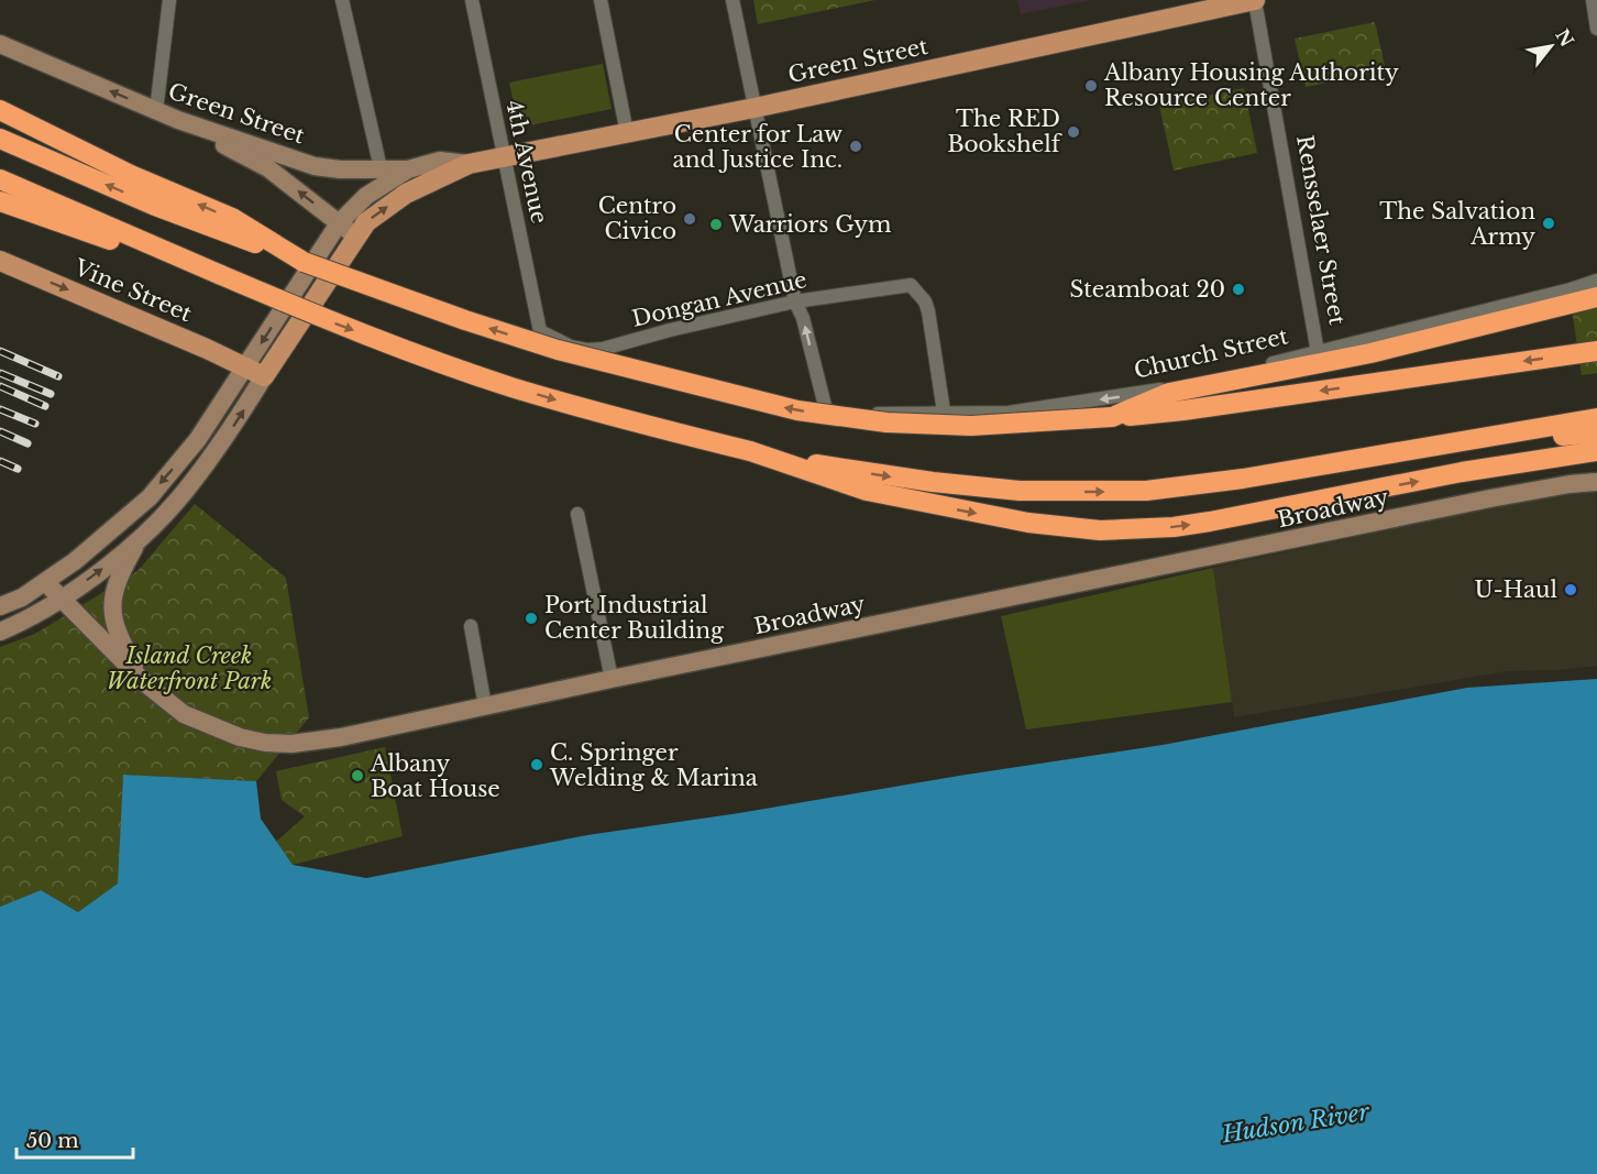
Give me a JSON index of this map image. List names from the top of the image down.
{
  "streets": {
    "main road": ["Green Street", "Vine Street"],
    "street": [
      "4th Avenue",
      "Rensselaer Street",
      "Dongan Avenue",
      "Church Street",
      "Broadway"
    ]
  },
  "crossings": [
    ["Green Street", "4th Avenue"],
    ["Green Street", "Rensselaer Street"],
    ["4th Avenue", "Dongan Avenue"],
    ["Rensselaer Street", "Church Street"],
    ["Dongan Avenue", "Church Street"]
  ],
  "one_way": ["Vine Street", "Church Street"],
  "water": ["Hudson River"],
  "parks": ["Island Creek Waterfront Park"],
  "places": [
    "Albany Housing Authority Resource Center",
    "The RED Bookshelf",
    "Center for Law and Justice Inc.",
    "Centro Civico",
    "The Salvation Army",
    "Warriors Gym",
    "Steamboat 20",
    "U-Haul",
    "Port Industrial Center Building",
    "C. Springer Welding & Marina",
    "Albany Boat House"
  ],
  "scale_bar": "50 m",
  "north": "top right"
}
